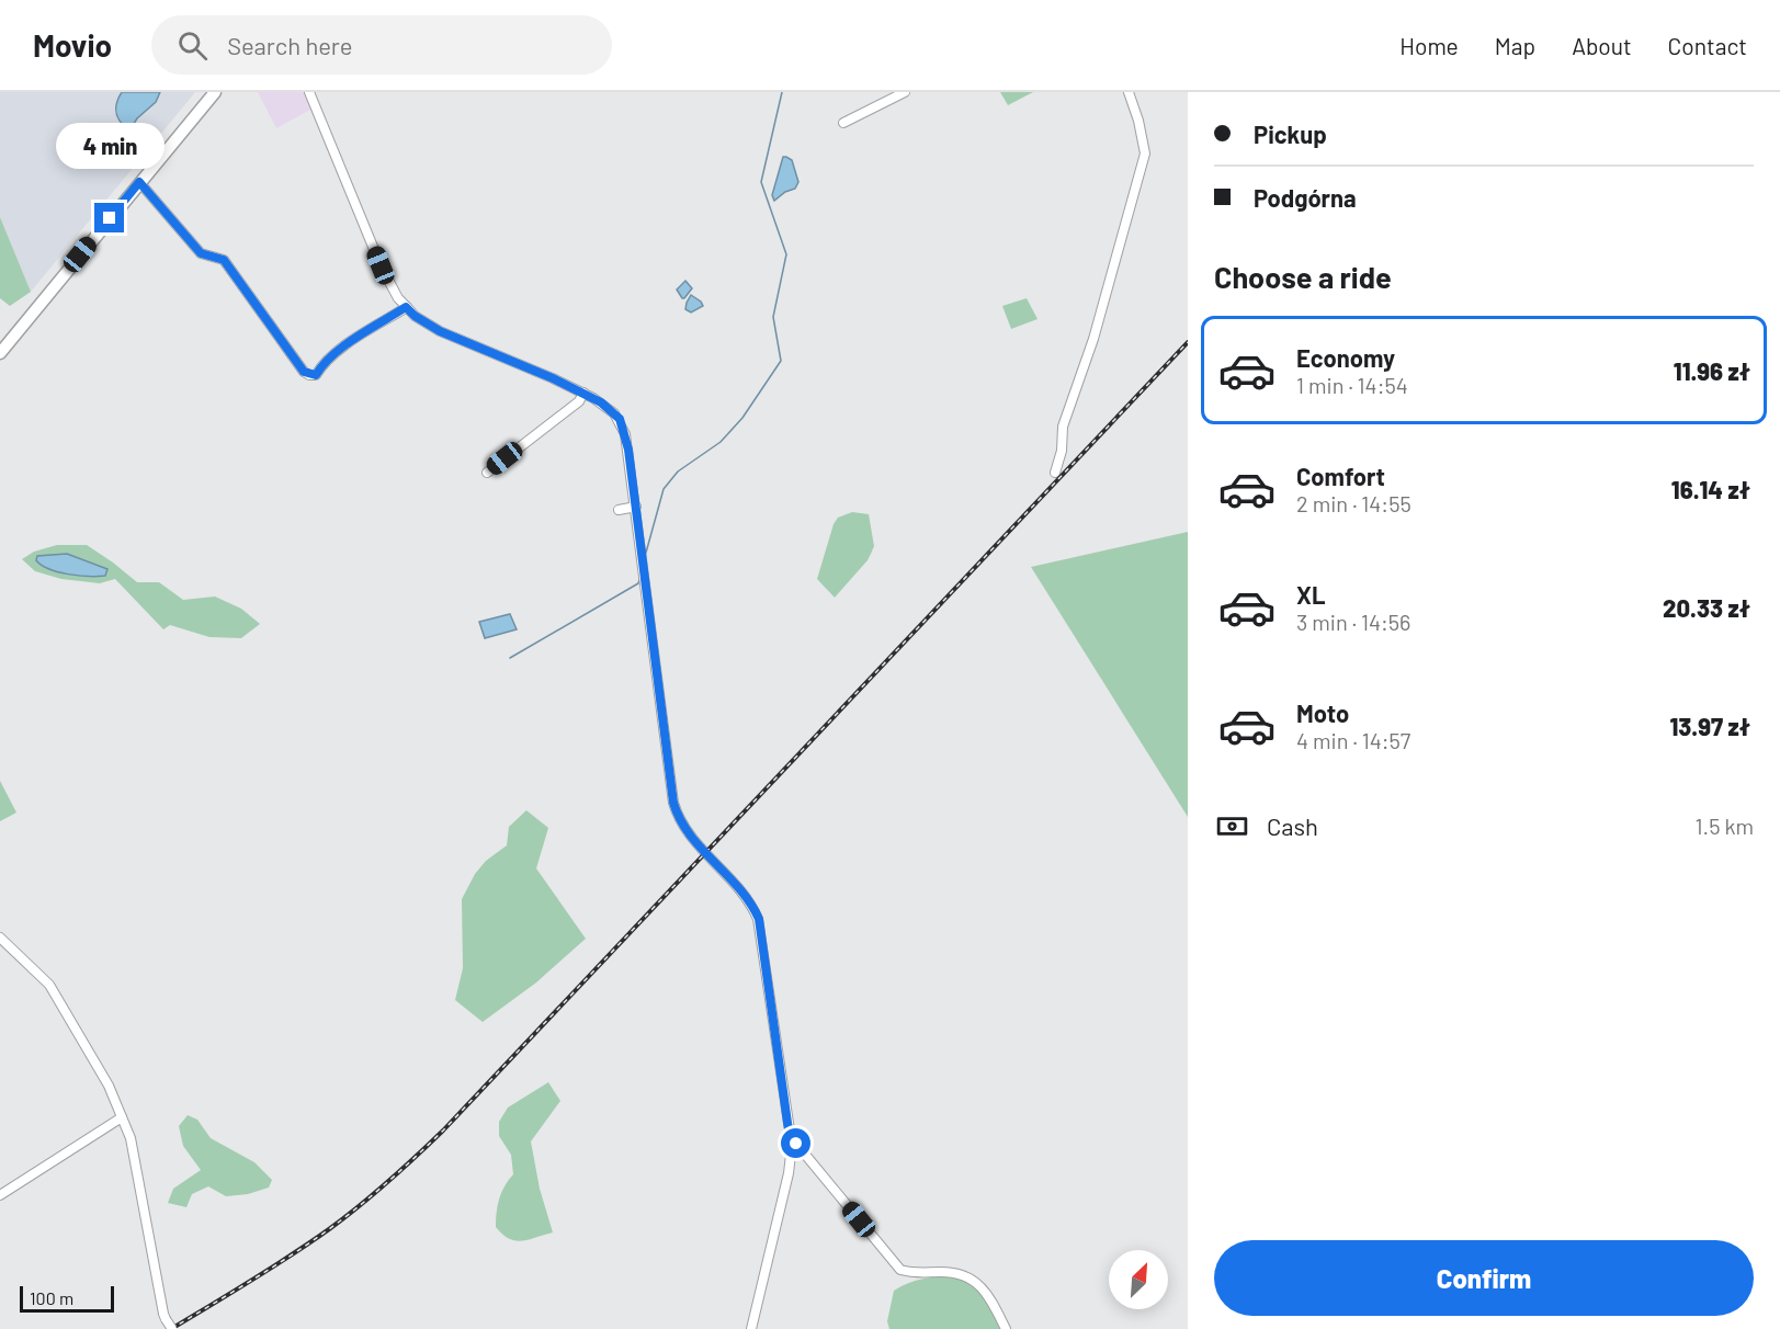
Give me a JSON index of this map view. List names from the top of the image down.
{
  "scale_bar": "100 m",
  "north": "top right",
  "page": {
    "header": "Movio",
    "search": "Search here",
    "nav": [
      "Home",
      "Map",
      "About",
      "Contact"
    ],
    "banner": ["Pickup", "Podgórna"],
    "bubble": "4 min",
    "heading": "Choose a ride",
    "list": [
      {
        "name": "Economy",
        "note": "1 min · 14:54",
        "value": "11.96 zł"
      },
      {
        "name": "Comfort",
        "note": "2 min · 14:55",
        "value": "16.14 zł"
      },
      {
        "name": "XL",
        "note": "3 min · 14:56",
        "value": "20.33 zł"
      },
      {
        "name": "Moto",
        "note": "4 min · 14:57",
        "value": "13.97 zł"
      }
    ],
    "pay": ["Cash", "1.5 km"],
    "buttons": "Confirm",
    "scale": "100 m"
  }
}
